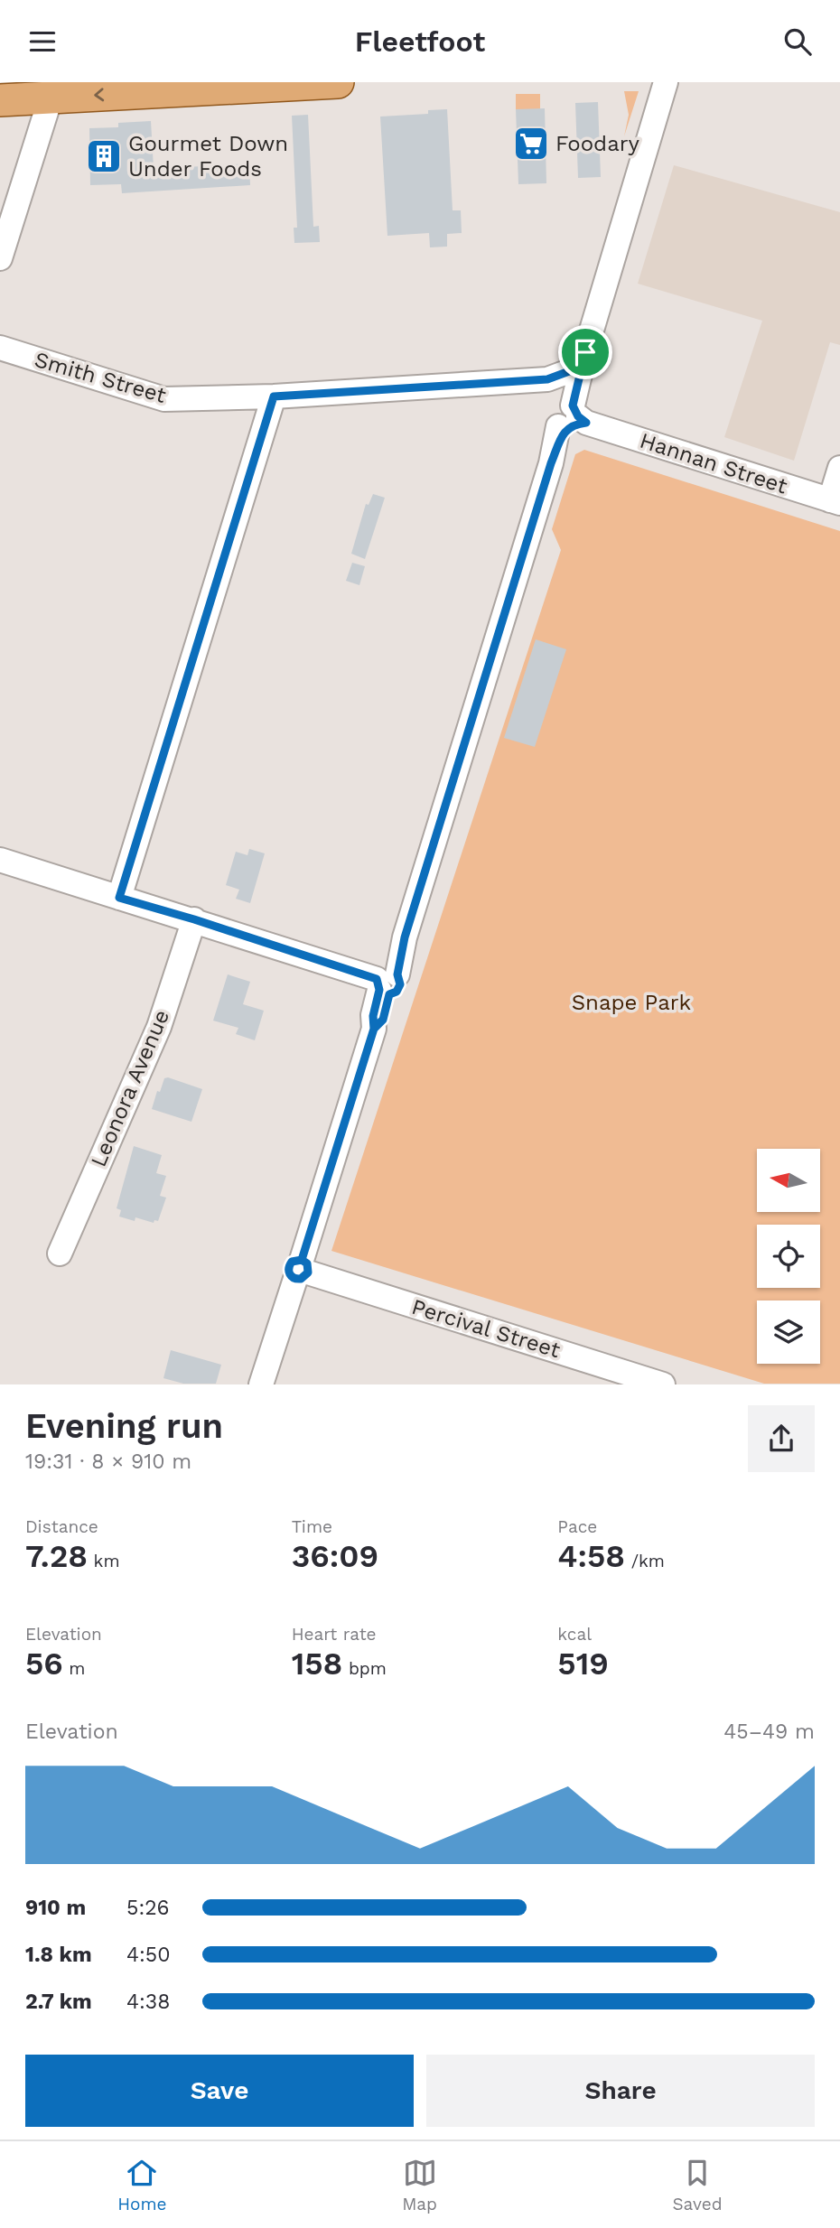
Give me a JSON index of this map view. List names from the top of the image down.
{
  "streets": {
    "street": [
      "Smith Street",
      "Hannan Street",
      "Leonora Avenue",
      "Percival Street"
    ]
  },
  "parks": ["Snape Park"],
  "places": {
    "supermarket": ["Foodary"],
    "building": ["Gourmet Down Under Foods"]
  },
  "north": "left",
  "page": {
    "header": "Fleetfoot",
    "heading": ["Evening run", "19:31 · 8 × 910 m"],
    "stats": [
      ["Distance", "7.28 km"],
      ["Time", "36:09"],
      ["Pace", "4:58 /km"],
      ["Elevation", "56 m"],
      ["Heart rate", "158 bpm"],
      ["kcal", "519"]
    ],
    "chart": ["Elevation", "45–49 m"],
    "list": [
      {
        "name": "910 m",
        "note": "5:26"
      },
      {
        "name": "1.8 km",
        "note": "4:50"
      },
      {
        "name": "2.7 km",
        "note": "4:38"
      }
    ],
    "buttons": ["Save", "Share"],
    "tabs": ["Home", "Map", "Saved"]
  }
}
